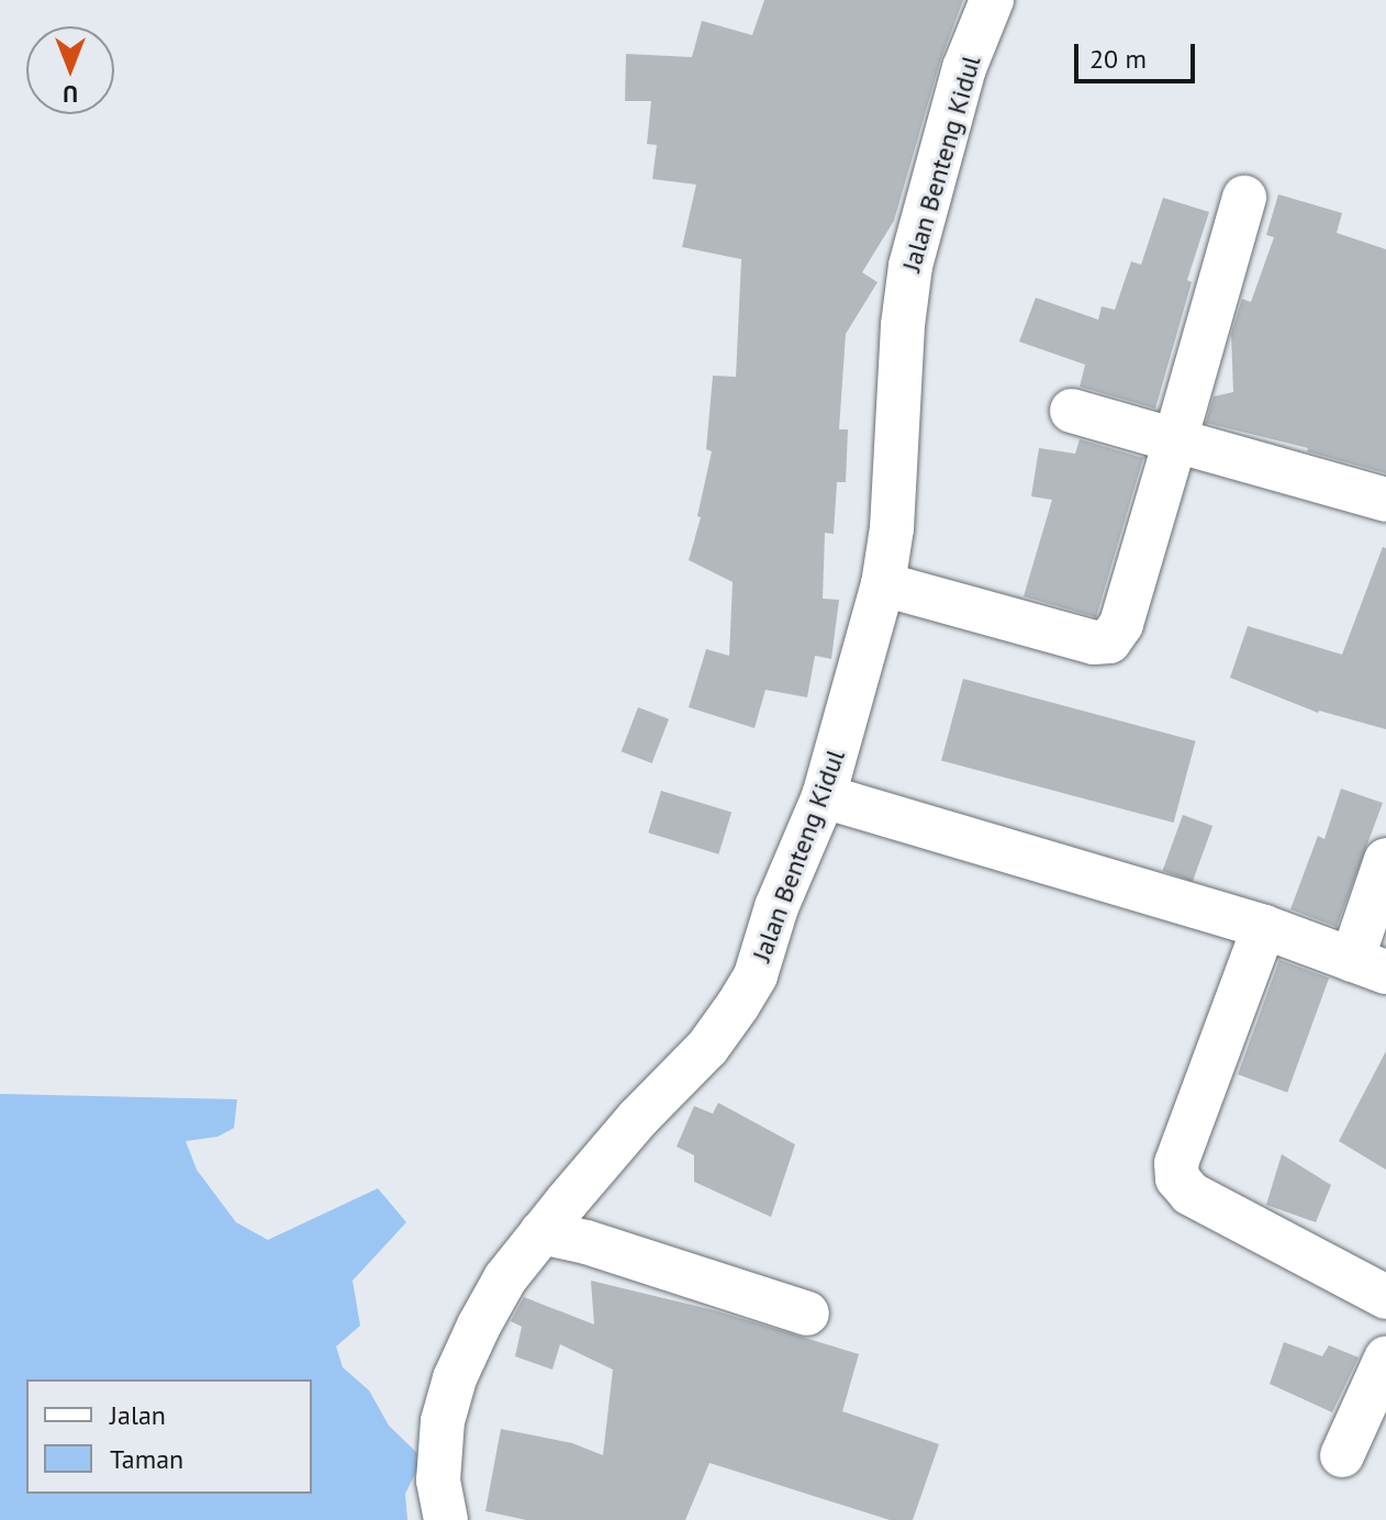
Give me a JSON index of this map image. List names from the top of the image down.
{
  "streets": {
    "street": ["Jalan Benteng Kidul"]
  },
  "legend": ["Jalan", "Taman"],
  "scale_bar": "20 m",
  "north": "bottom"
}
